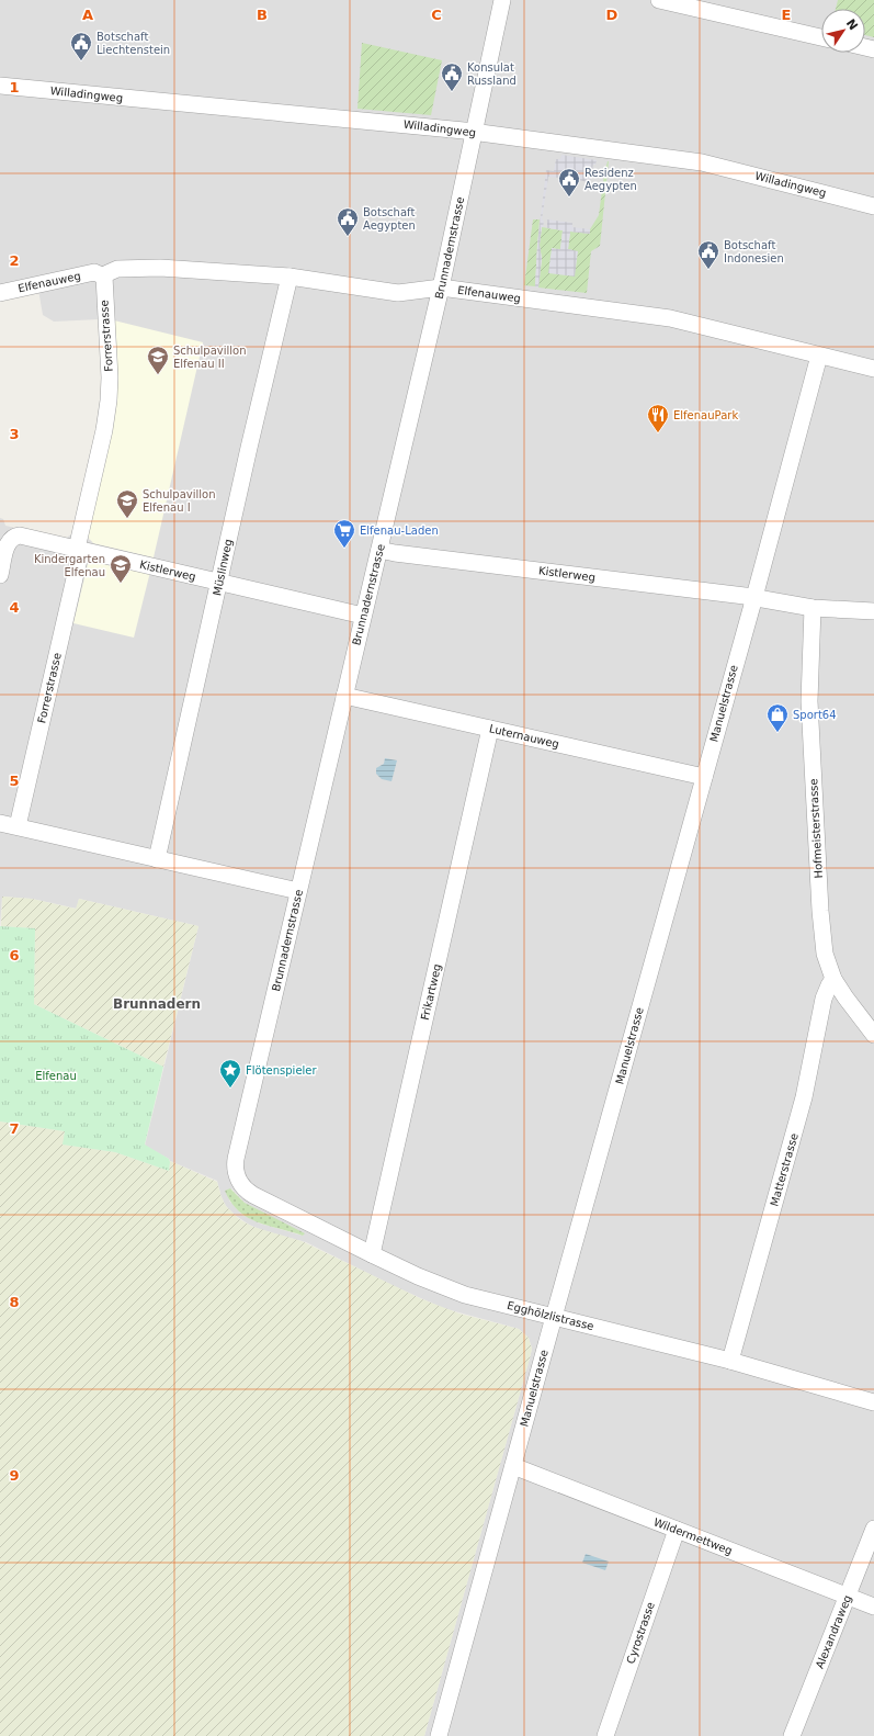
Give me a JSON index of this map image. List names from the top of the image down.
{
  "streets": {
    "street": [
      "Willadingweg",
      "Brunnadernstrasse",
      "Elfenauweg",
      "Forrerstrasse",
      "Müslinweg",
      "Kistlerweg",
      "Manuelstrasse",
      "Luternauweg",
      "Hofmeisterstrasse",
      "Frikartweg",
      "Matterstrasse",
      "Egghölzlistrasse",
      "Wildermettweg",
      "Alexandraweg",
      "Cyrostrasse"
    ]
  },
  "crossings": [
    ["Willadingweg", "Brunnadernstrasse"],
    ["Brunnadernstrasse", "Elfenauweg"],
    ["Brunnadernstrasse", "Kistlerweg"],
    ["Brunnadernstrasse", "Luternauweg"],
    ["Brunnadernstrasse", "Egghölzlistrasse"],
    ["Elfenauweg", "Forrerstrasse"],
    ["Elfenauweg", "Müslinweg"],
    ["Elfenauweg", "Manuelstrasse"],
    ["Forrerstrasse", "Kistlerweg"],
    ["Müslinweg", "Kistlerweg"],
    ["Kistlerweg", "Manuelstrasse"],
    ["Kistlerweg", "Hofmeisterstrasse"],
    ["Manuelstrasse", "Luternauweg"],
    ["Manuelstrasse", "Egghölzlistrasse"],
    ["Manuelstrasse", "Wildermettweg"],
    ["Luternauweg", "Frikartweg"],
    ["Hofmeisterstrasse", "Matterstrasse"],
    ["Frikartweg", "Egghölzlistrasse"],
    ["Matterstrasse", "Egghölzlistrasse"],
    ["Wildermettweg", "Alexandraweg"],
    ["Wildermettweg", "Cyrostrasse"]
  ],
  "districts": ["Brunnadern"],
  "parks": ["Elfenau"],
  "places": {
    "public building": [
      "Botschaft Liechtenstein",
      "Konsulat Russland",
      "Residenz Aegypten",
      "Botschaft Aegypten",
      "Botschaft Indonesien"
    ],
    "school or university": ["Schulpavillon Elfenau II", "Schulpavillon Elfenau I", "Kindergarten Elfenau"],
    "restaurant": ["ElfenauPark"],
    "supermarket": ["Elfenau-Laden"],
    "shop": ["Sport64"],
    "place": ["Flötenspieler"]
  },
  "north": "top right",
  "grid": {
    "columns": [
      "A",
      "B",
      "C",
      "D",
      "E"
    ],
    "rows": [
      "1",
      "2",
      "3",
      "4",
      "5",
      "6",
      "7",
      "8",
      "9"
    ]
  }
}
